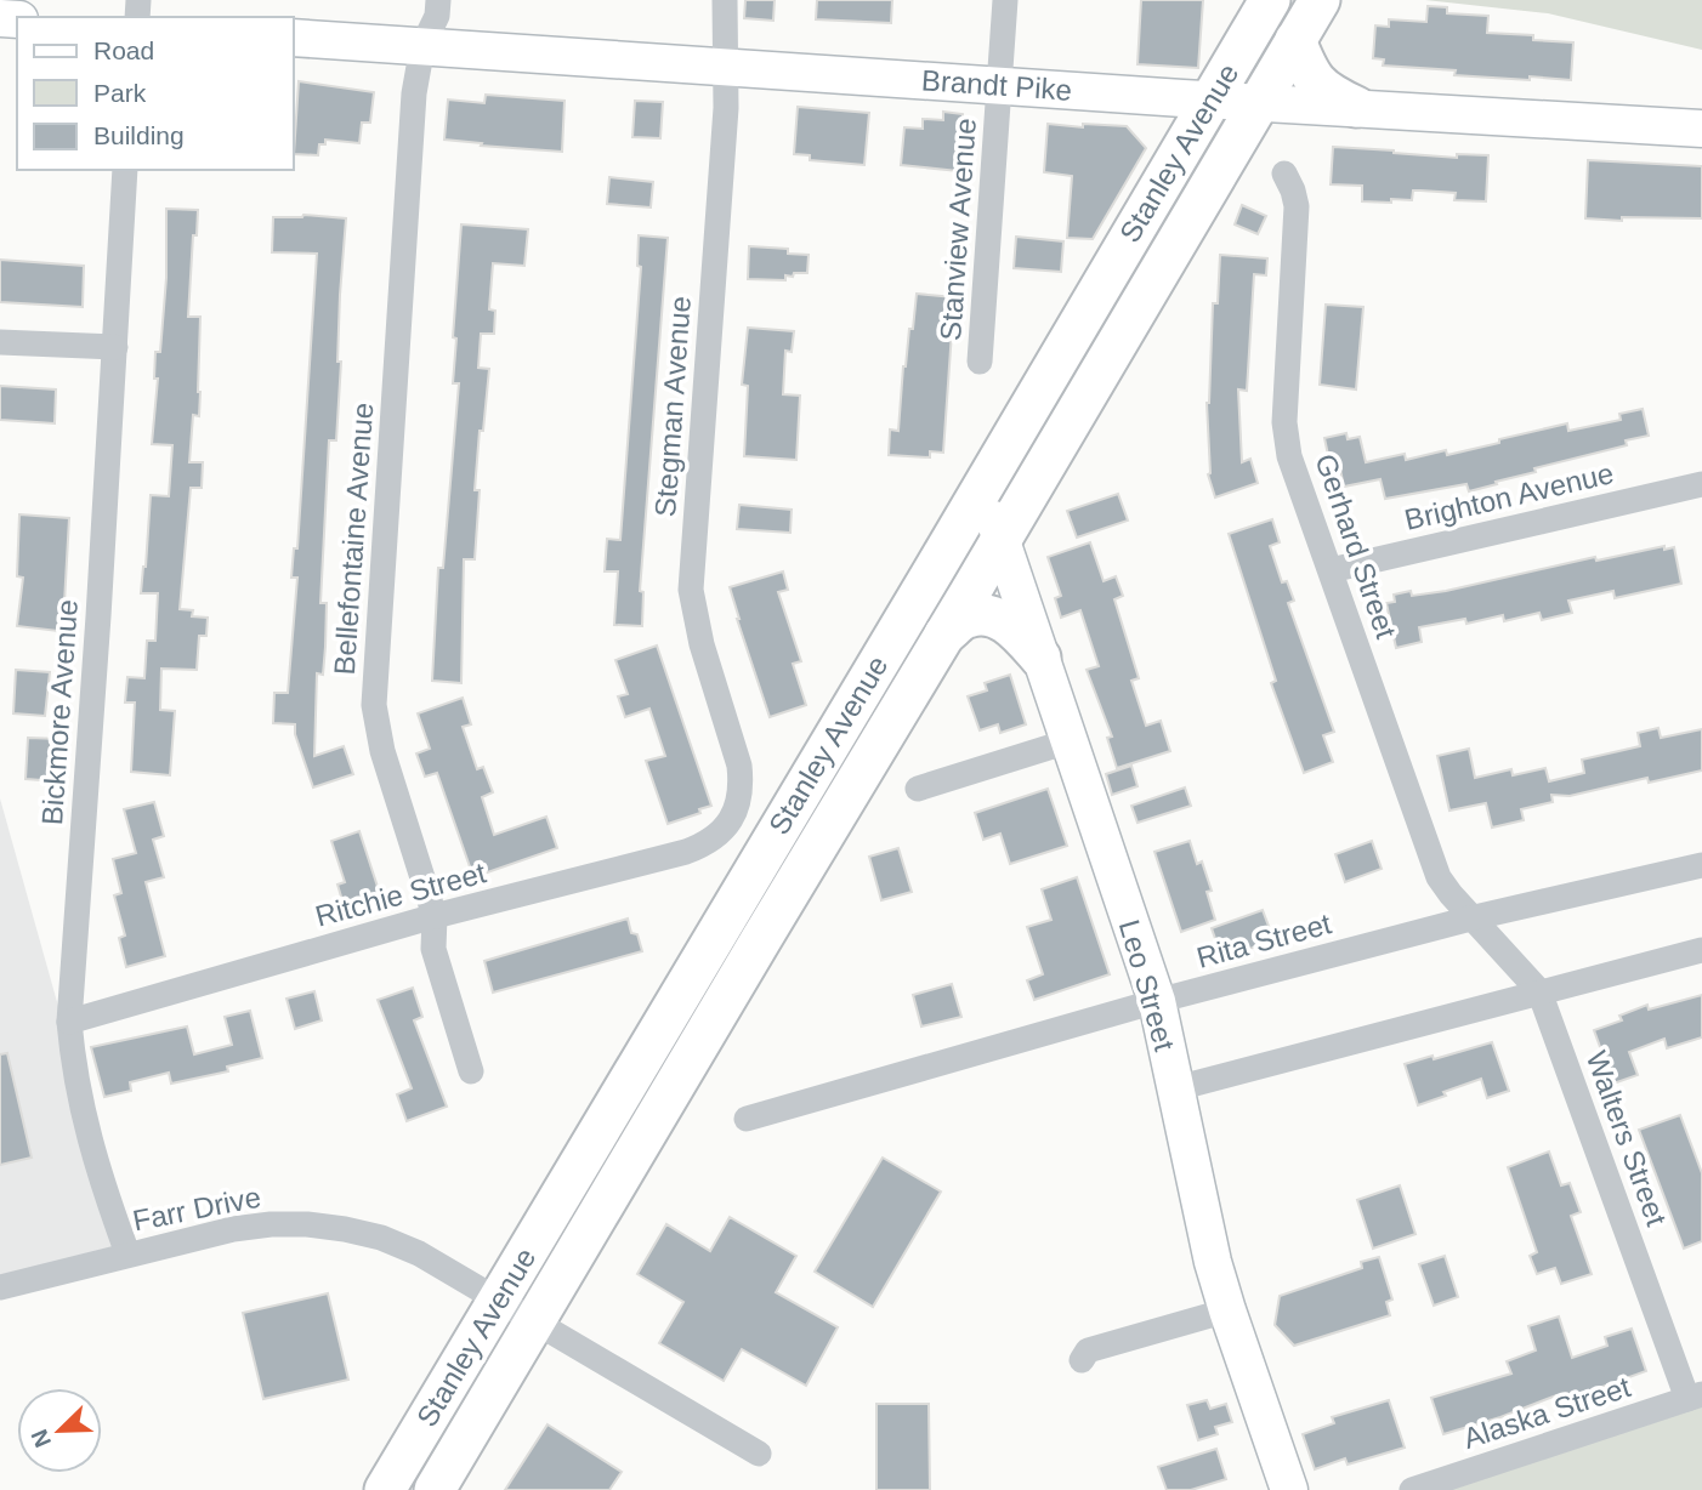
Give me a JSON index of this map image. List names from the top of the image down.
{
  "streets": {
    "main road": ["Brandt Pike", "Stanley Avenue", "Leo Street"],
    "street": [
      "Stanview Avenue",
      "Stegman Avenue",
      "Brighton Avenue",
      "Bellefontaine Avenue",
      "Gerhard Street",
      "Bickmore Avenue",
      "Ritchie Street",
      "Rita Street",
      "Walters Street",
      "Farr Drive",
      "Alaska Street"
    ]
  },
  "crossings": [
    ["Brandt Pike", "Stanley Avenue"],
    ["Brandt Pike", "Stanview Avenue"],
    ["Brandt Pike", "Stegman Avenue"],
    ["Brandt Pike", "Bellefontaine Avenue"],
    ["Stanley Avenue", "Leo Street"],
    ["Stanley Avenue", "Farr Drive"],
    ["Stegman Avenue", "Ritchie Street"],
    ["Brighton Avenue", "Gerhard Street"],
    ["Bellefontaine Avenue", "Ritchie Street"],
    ["Gerhard Street", "Rita Street"],
    ["Gerhard Street", "Walters Street"],
    ["Bickmore Avenue", "Ritchie Street"],
    ["Bickmore Avenue", "Farr Drive"],
    ["Rita Street", "Leo Street"],
    ["Rita Street", "Walters Street"],
    ["Walters Street", "Alaska Street"]
  ],
  "legend": ["Road", "Park", "Building"],
  "north": "bottom left"
}
